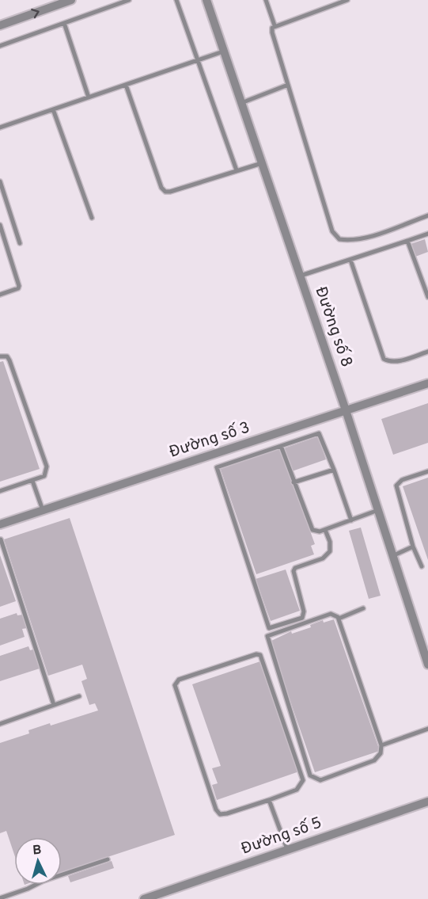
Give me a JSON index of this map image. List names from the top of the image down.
{
  "streets": {
    "street": ["Đường số 8", "Đường số 3", "Đường số 5"]
  },
  "crossings": [
    ["Đường số 8", "Đường số 3"]
  ],
  "north": "top"
}
